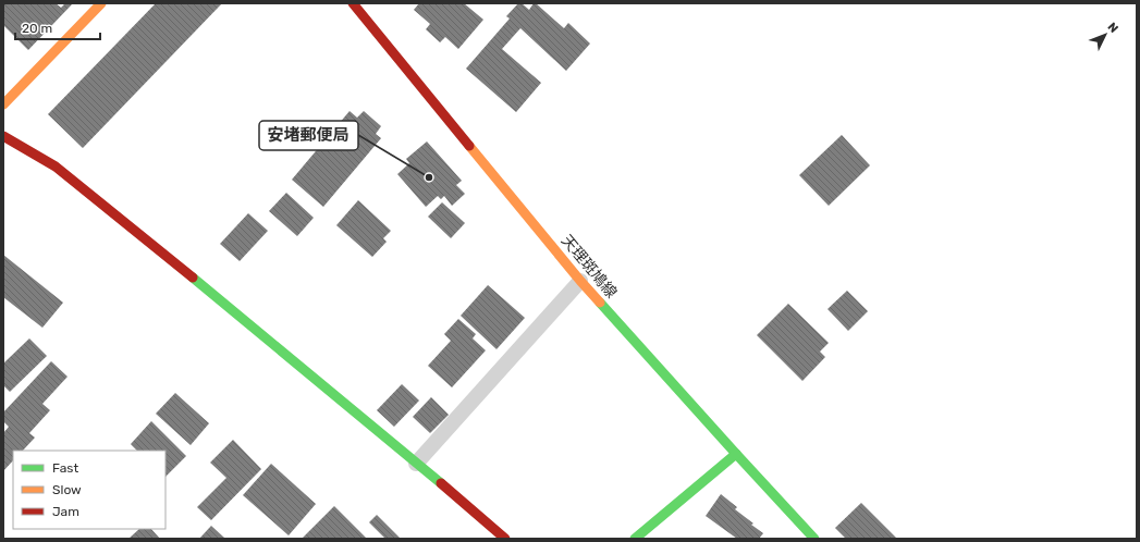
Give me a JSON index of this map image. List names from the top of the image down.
{
  "streets": {
    "street": ["天理斑鳩線"]
  },
  "places": ["安堵郵便局"],
  "legend": ["Fast", "Slow", "Jam"],
  "scale_bar": "20 m",
  "north": "top right"
}
